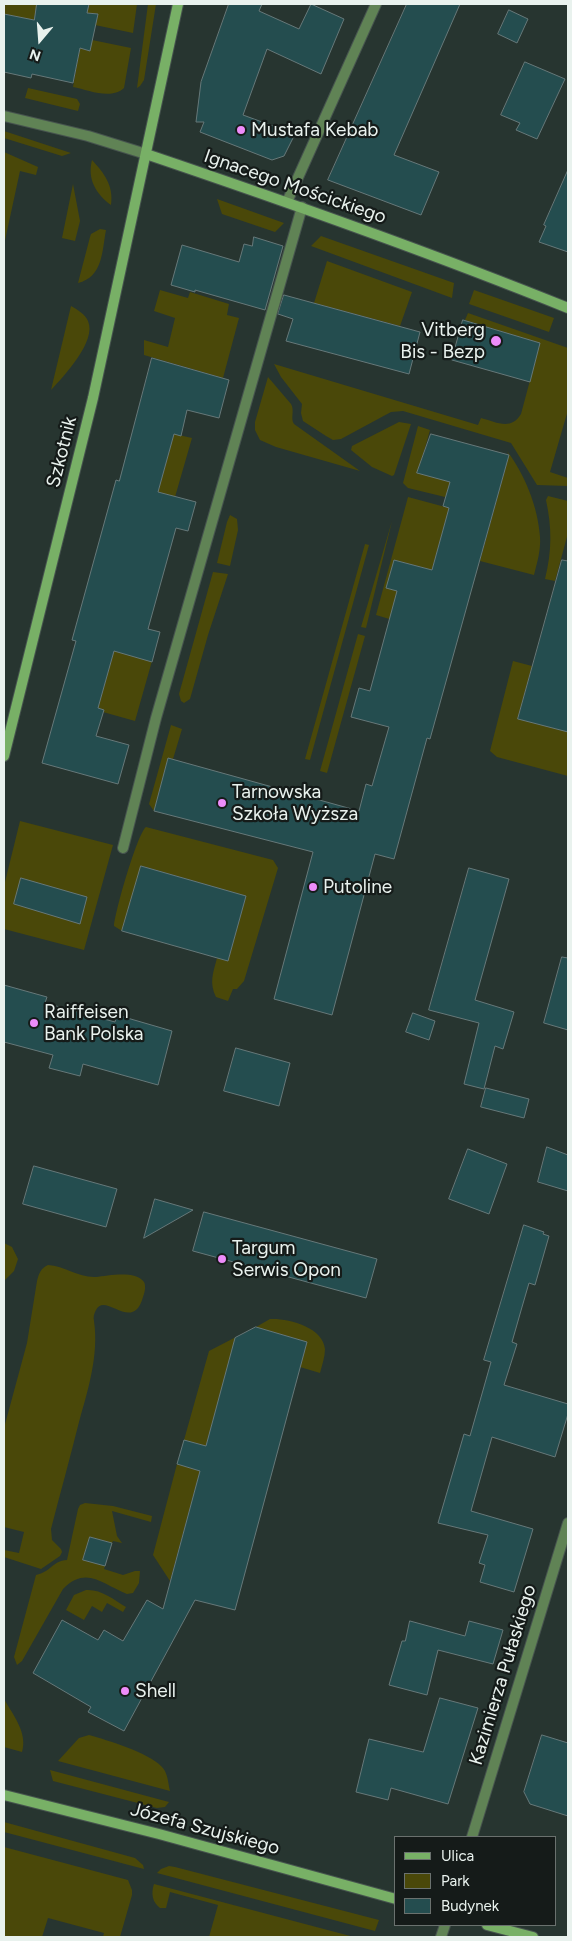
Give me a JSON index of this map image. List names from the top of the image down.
{
  "streets": {
    "street": [
      "Ignacego Mościckiego",
      "Szkotnik",
      "Kazimierza Pułaskiego",
      "Józefa Szujskiego"
    ]
  },
  "crossings": [
    ["Ignacego Mościckiego", "Szkotnik"]
  ],
  "places": [
    "Mustafa Kebab",
    "Vitberg Bis - Bezp",
    "Tarnowska Szkoła Wyższa",
    "Putoline",
    "Raiffeisen Bank Polska",
    "Targum Serwis Opon",
    "Shell"
  ],
  "legend": ["Ulica", "Park", "Budynek"],
  "north": "bottom"
}
